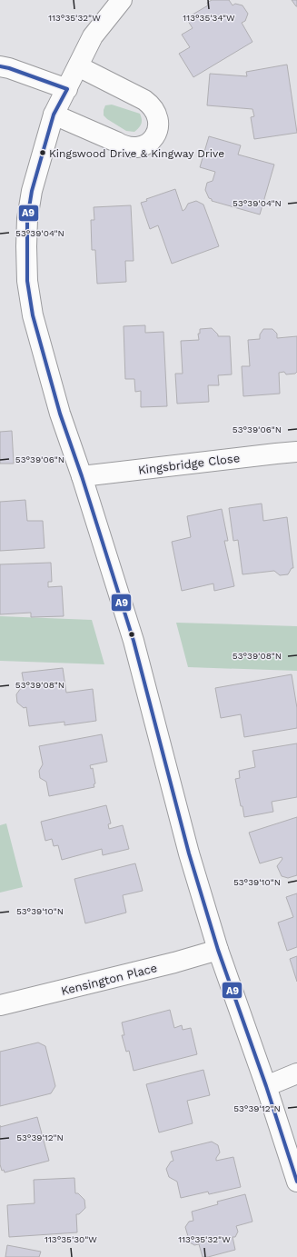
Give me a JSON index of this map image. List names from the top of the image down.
{
  "streets": {
    "street": ["Kingsbridge Close", "Kensington Place"]
  },
  "places": ["Kingswood Drive & Kingway Drive"],
  "lines": ["transit line A9"],
  "coordinates": [
    "113°35'32\"W",
    "113°35'34\"W",
    "53°39'04\"N",
    "53°39'06\"N",
    "53°39'08\"N",
    "53°39'10\"N",
    "53°39'12\"N",
    "113°35'30\"W"
  ]
}
